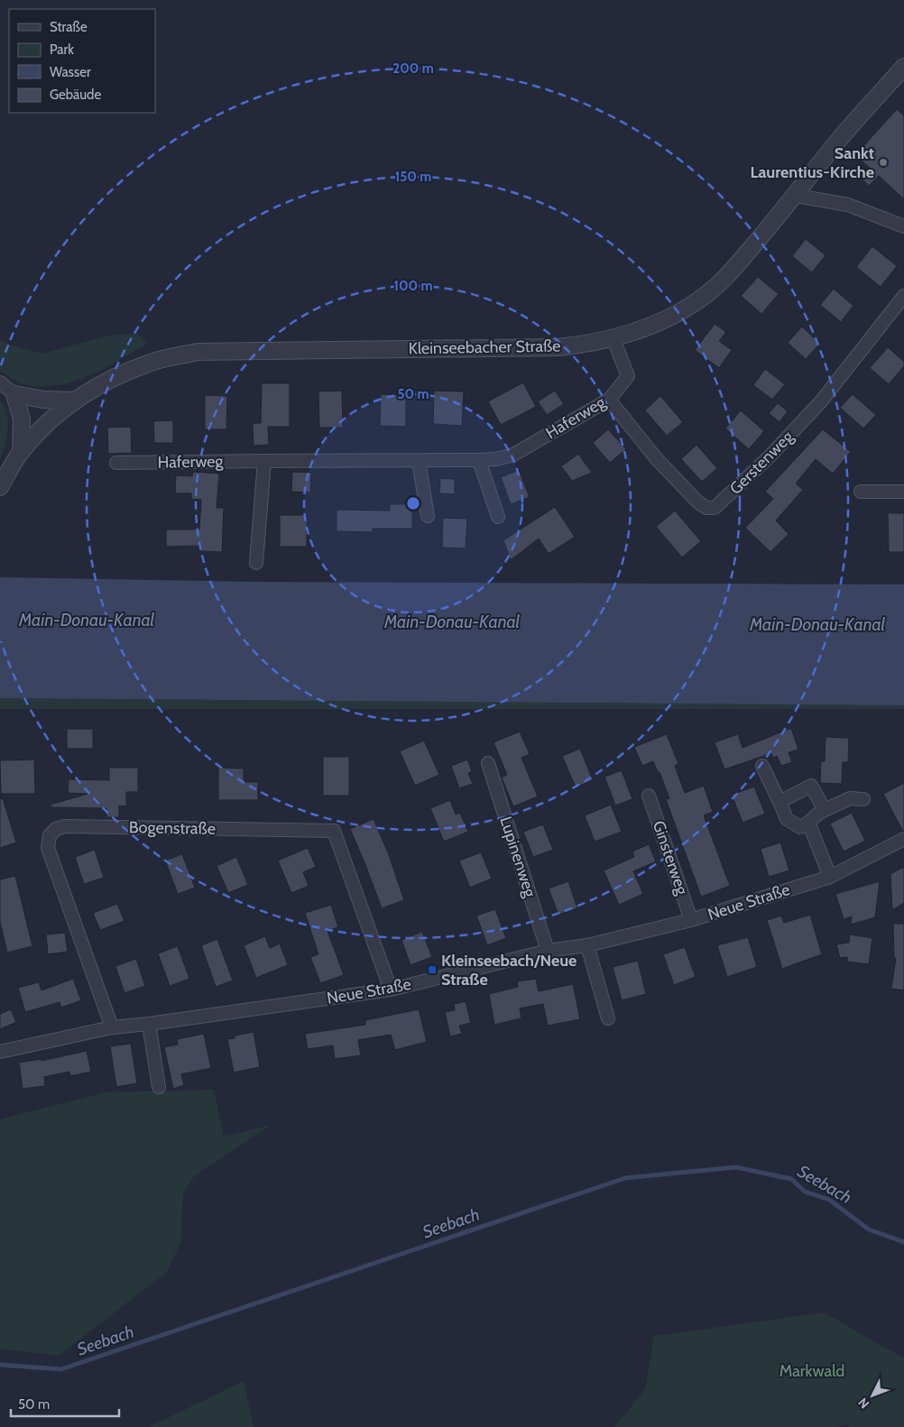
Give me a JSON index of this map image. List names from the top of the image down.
{
  "streets": {
    "street": [
      "Kleinseebacher Straße",
      "Haferweg",
      "Gerstenweg",
      "Bogenstraße",
      "Lupinenweg",
      "Ginsterweg",
      "Neue Straße"
    ]
  },
  "crossings": [
    ["Kleinseebacher Straße", "Haferweg"],
    ["Haferweg", "Gerstenweg"],
    ["Bogenstraße", "Neue Straße"],
    ["Lupinenweg", "Neue Straße"],
    ["Ginsterweg", "Neue Straße"]
  ],
  "water": ["Main-Donau-Kanal", "Seebach"],
  "parks": ["Markwald"],
  "places": {
    "other": ["Sankt Laurentius-Kirche"],
    "transit": ["Kleinseebach/Neue Straße"]
  },
  "legend": [
    "Straße",
    "Park",
    "Wasser",
    "Gebäude"
  ],
  "scale_bar": "50 m",
  "north": "bottom left",
  "rings": [
    "200 m",
    "150 m",
    "100 m",
    "50 m"
  ]
}
